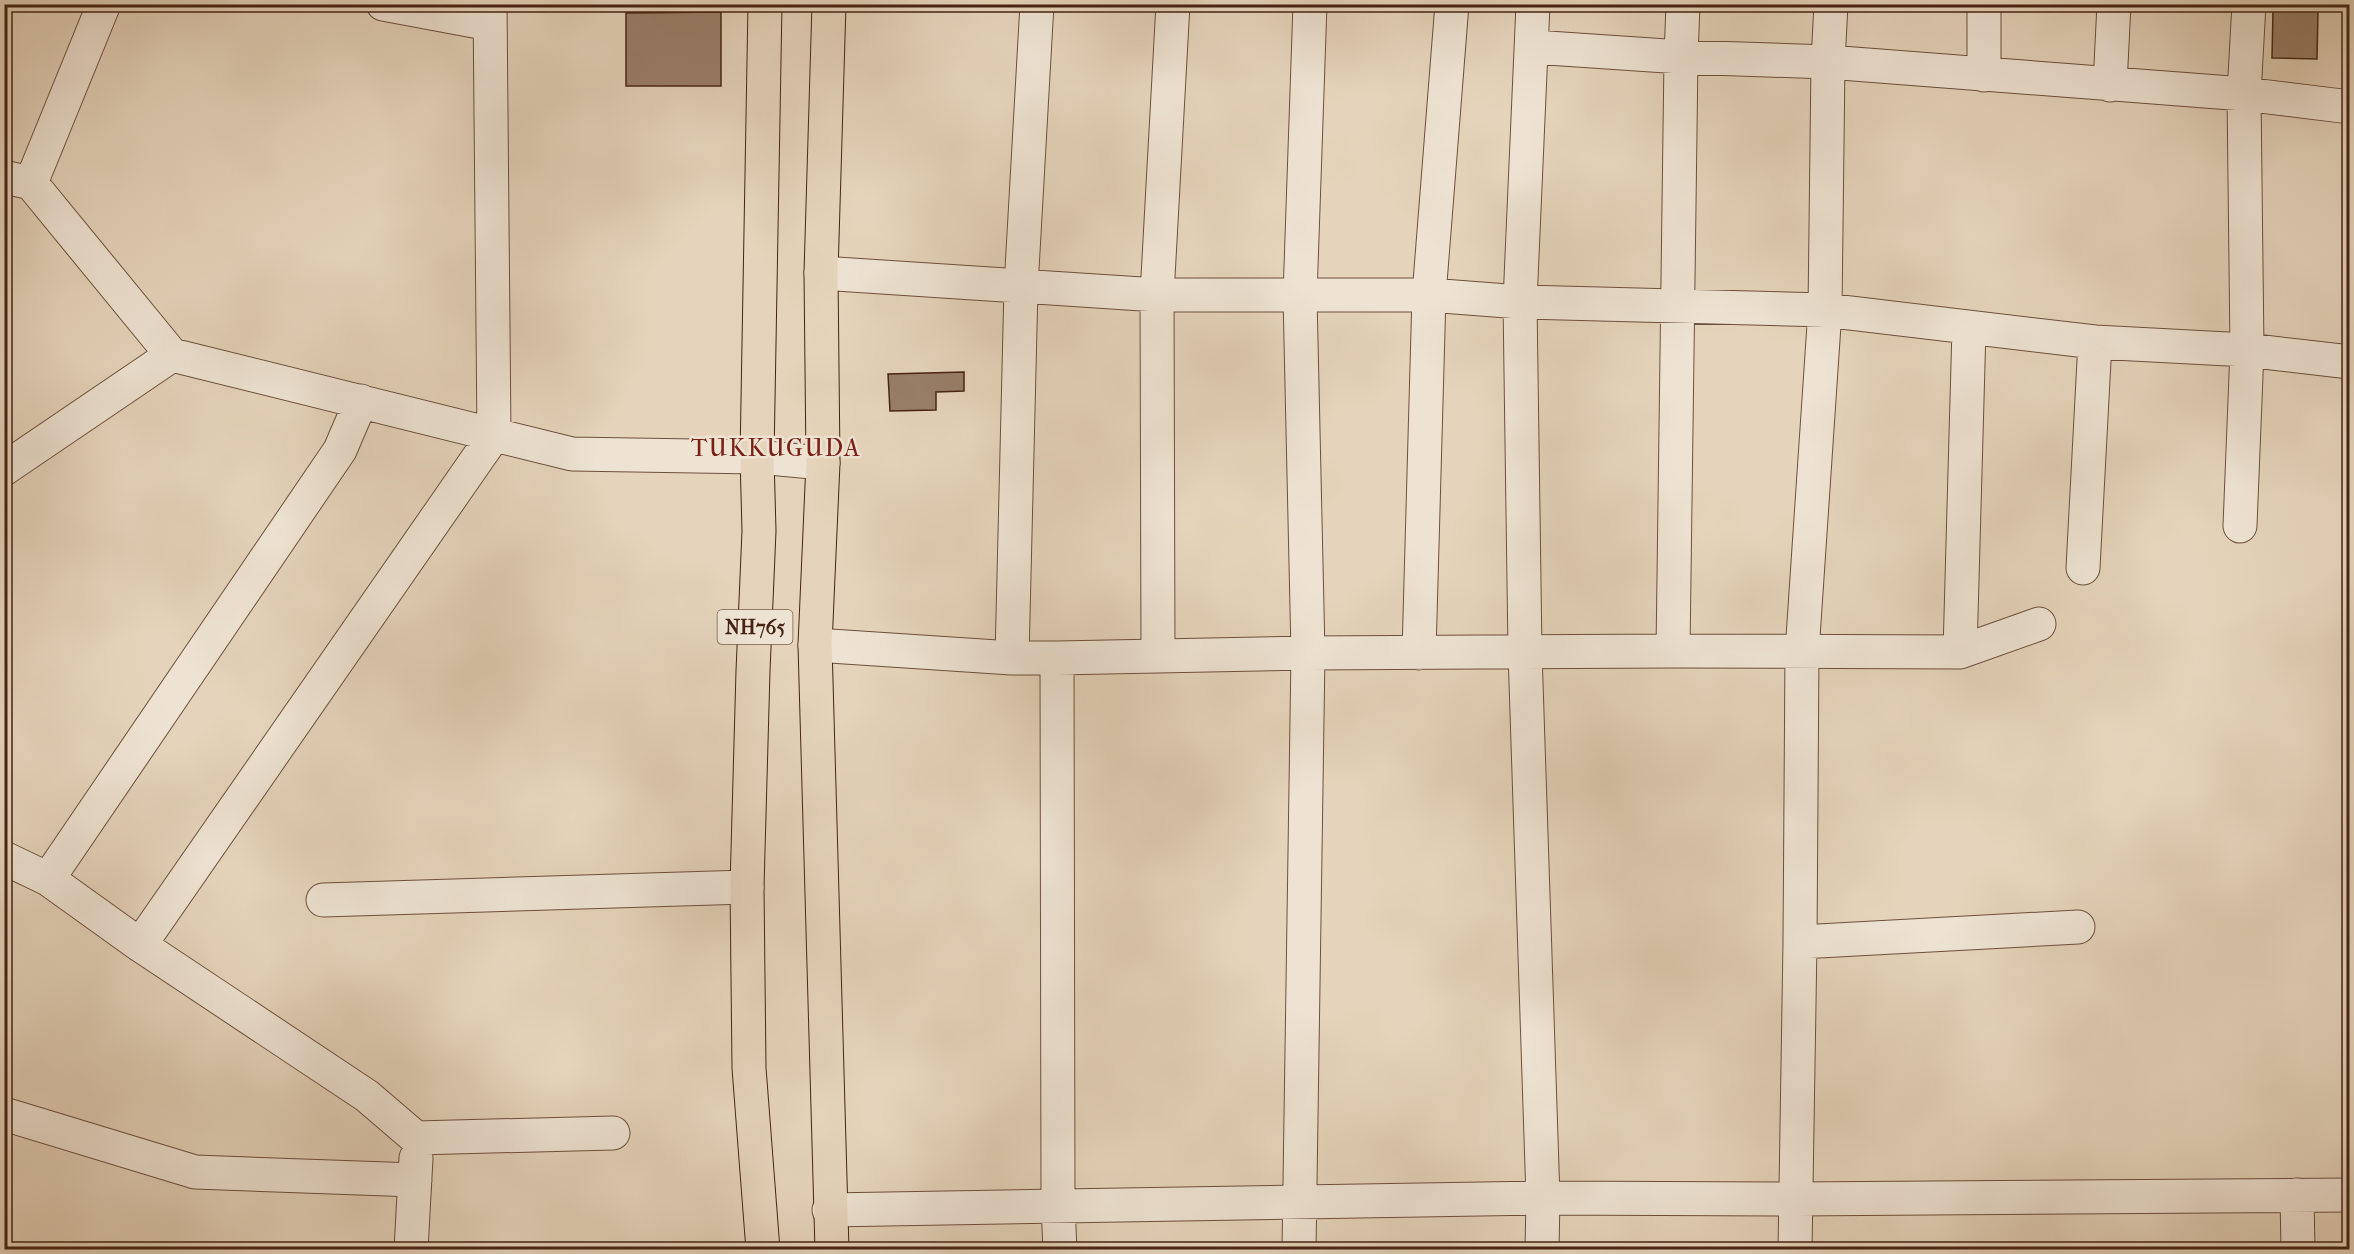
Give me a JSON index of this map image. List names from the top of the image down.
{
  "streets": {
    "highway": ["NH765"]
  },
  "districts": ["TUKKUGUDA"]
}
